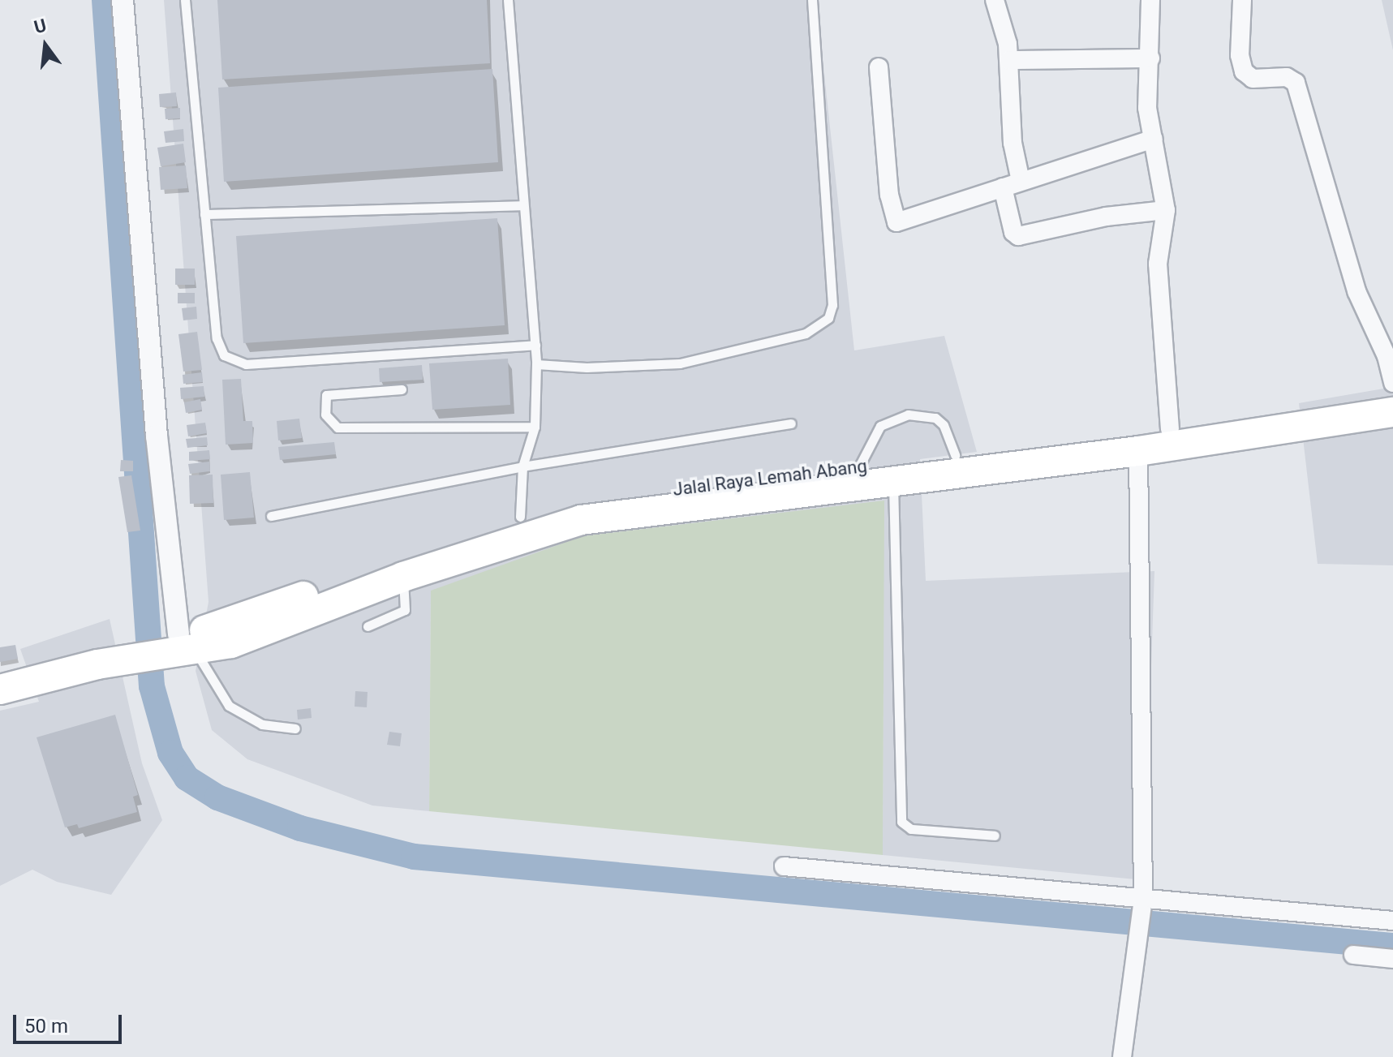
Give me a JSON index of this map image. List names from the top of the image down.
{
  "streets": {
    "highway": ["Jalal Raya Lemah Abang"]
  },
  "scale_bar": "50 m",
  "north": "top"
}
